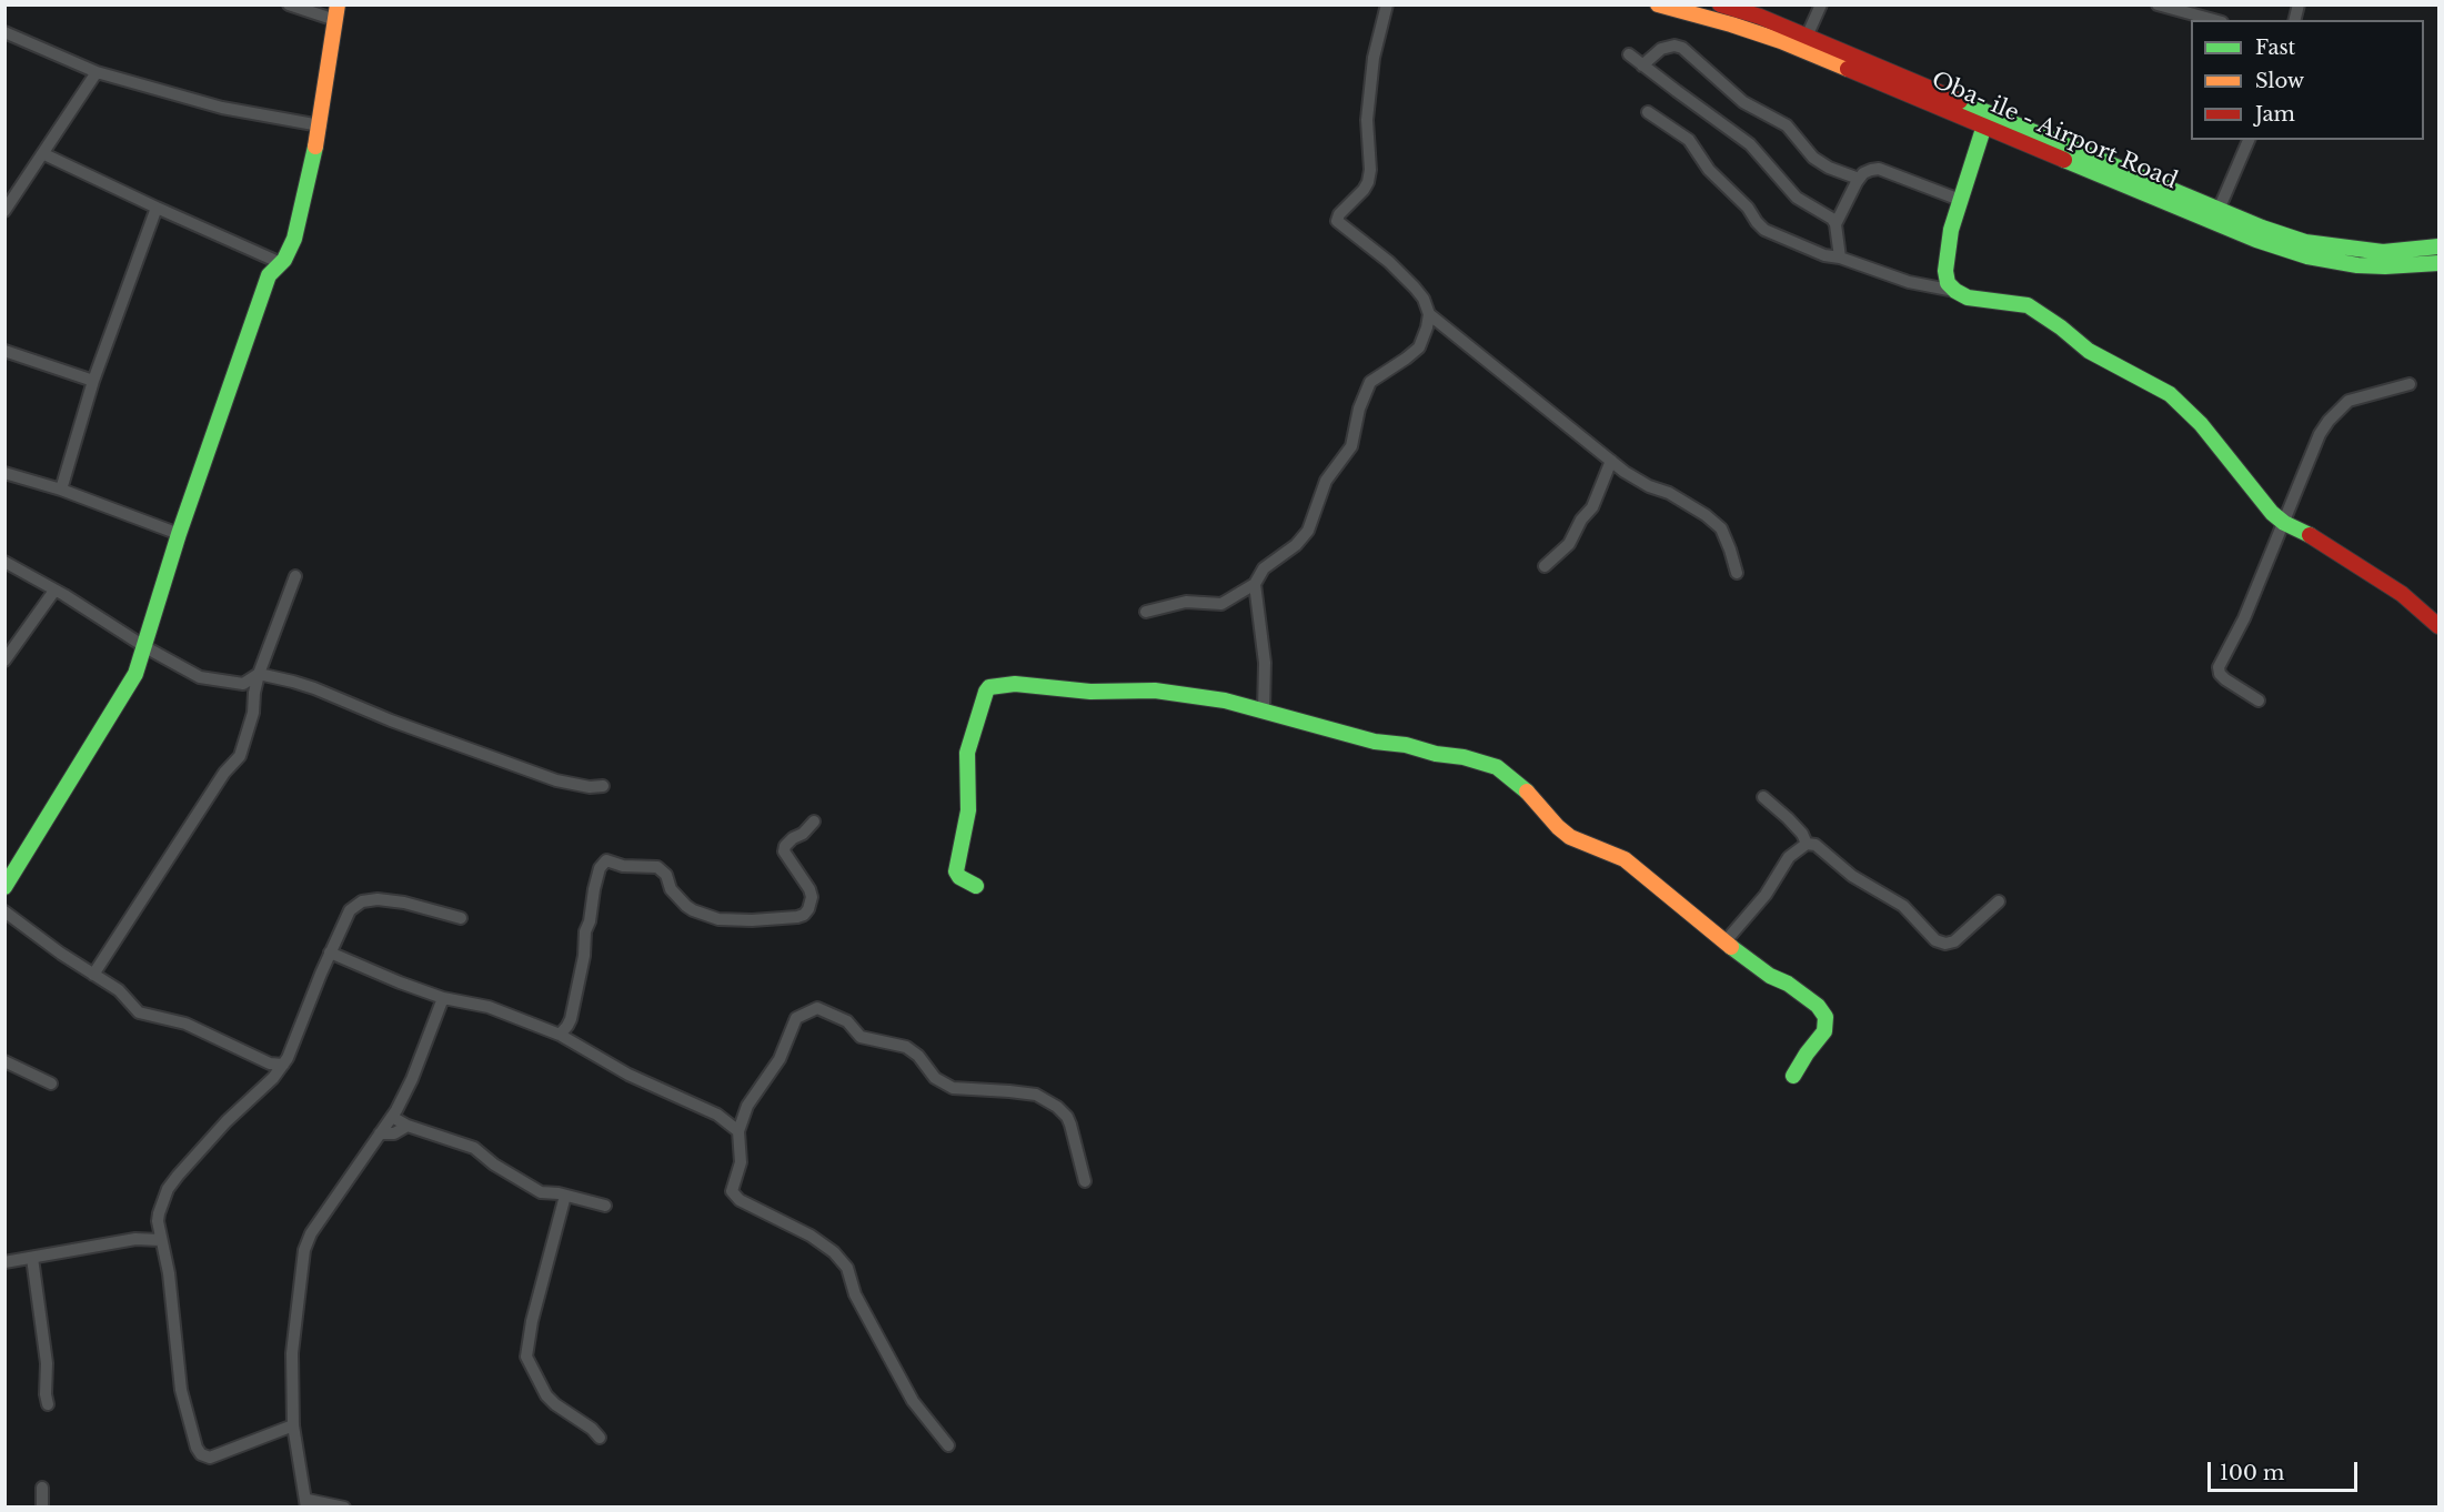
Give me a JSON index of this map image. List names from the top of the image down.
{
  "streets": {
    "street": ["Oba- ile - Airport Road"]
  },
  "legend": ["Fast", "Slow", "Jam"],
  "scale_bar": "100 m"
}
